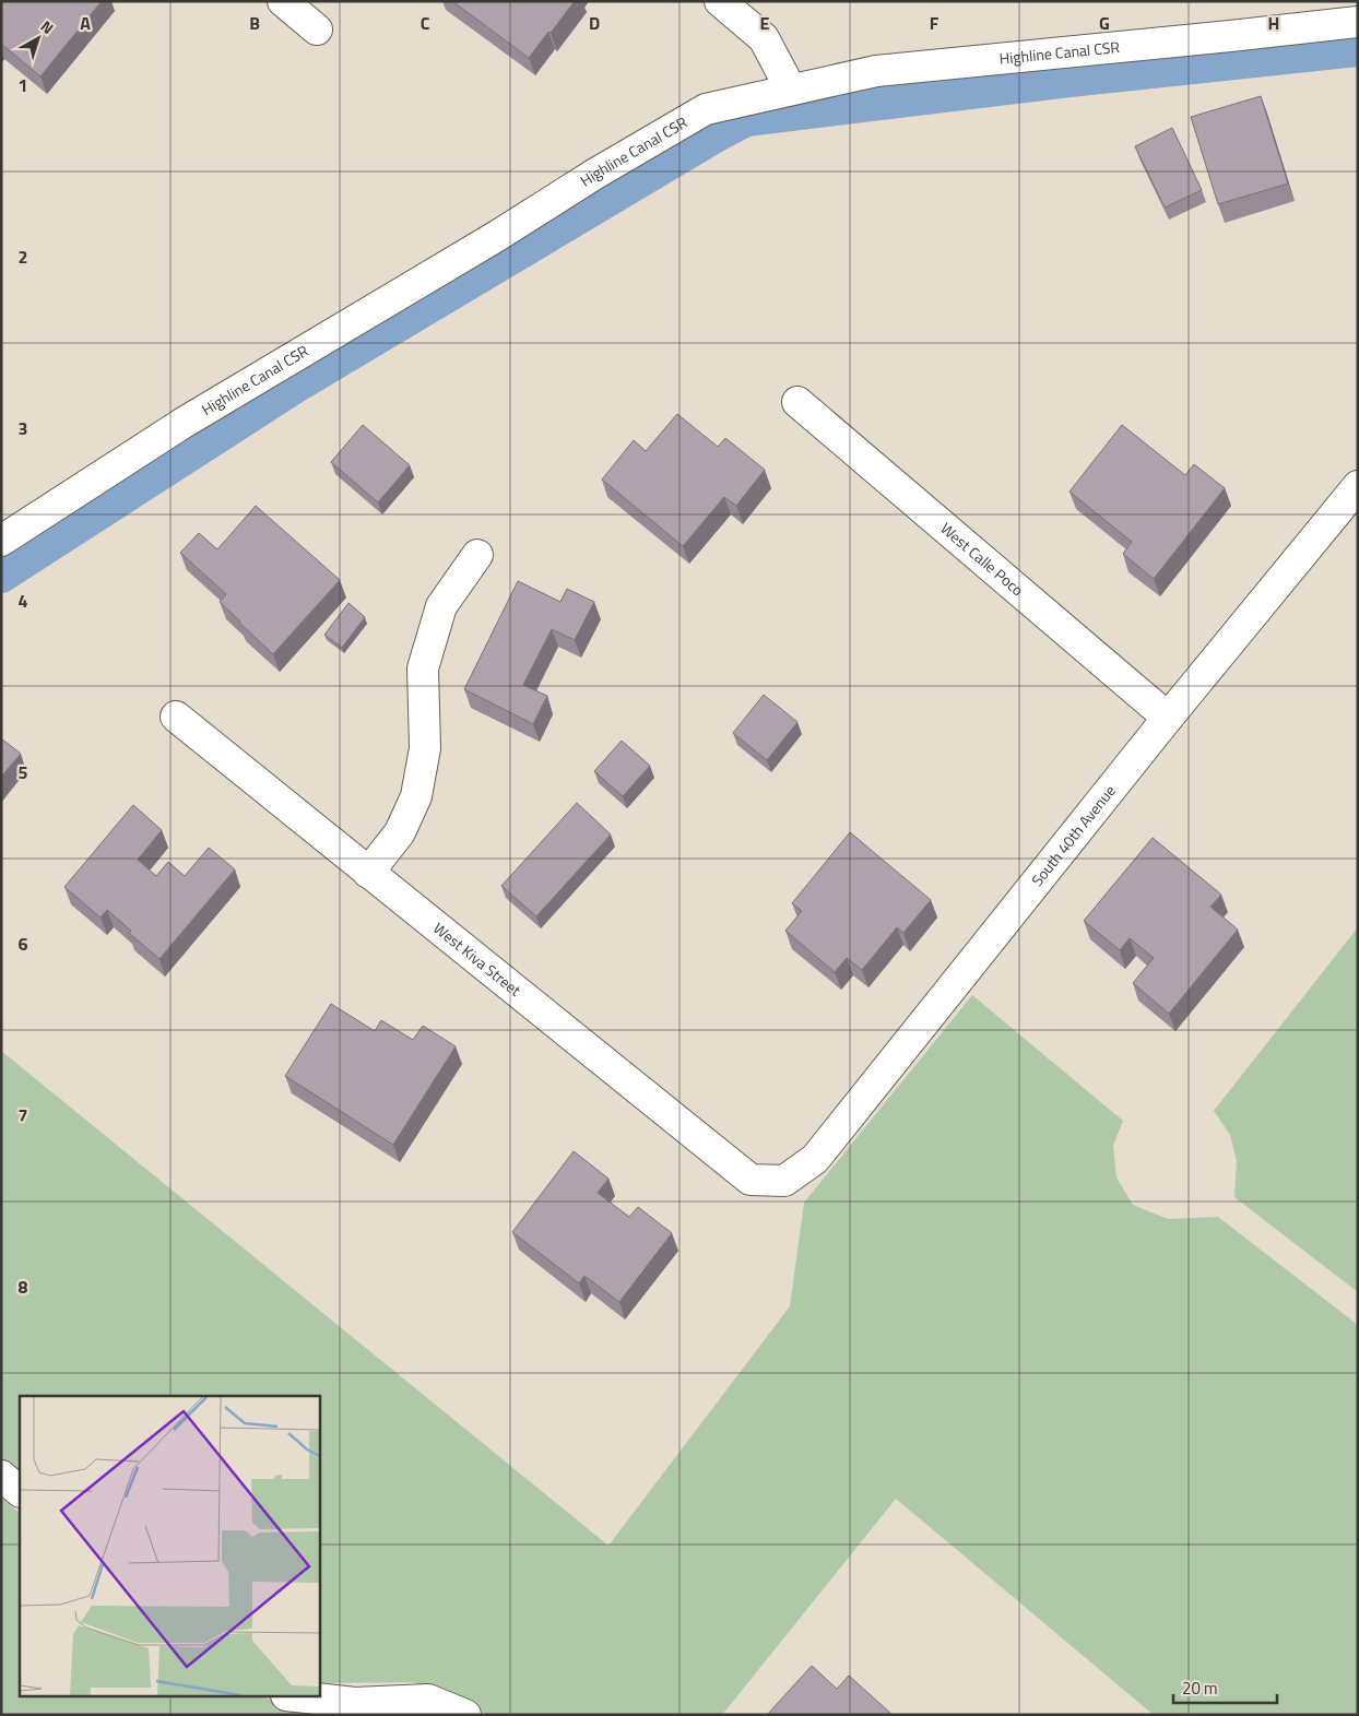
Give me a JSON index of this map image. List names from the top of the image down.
{
  "streets": {
    "street": [
      "Highline Canal CSR",
      "West Calle Poco",
      "South 40th Avenue",
      "West Kiva Street"
    ]
  },
  "crossings": [
    ["West Calle Poco", "South 40th Avenue"],
    ["South 40th Avenue", "West Kiva Street"]
  ],
  "scale_bar": "20 m",
  "north": "top right",
  "grid": {
    "columns": [
      "A",
      "B",
      "C",
      "D",
      "E",
      "F",
      "G",
      "H"
    ],
    "rows": [
      "1",
      "2",
      "3",
      "4",
      "5",
      "6",
      "7",
      "8"
    ]
  }
}
